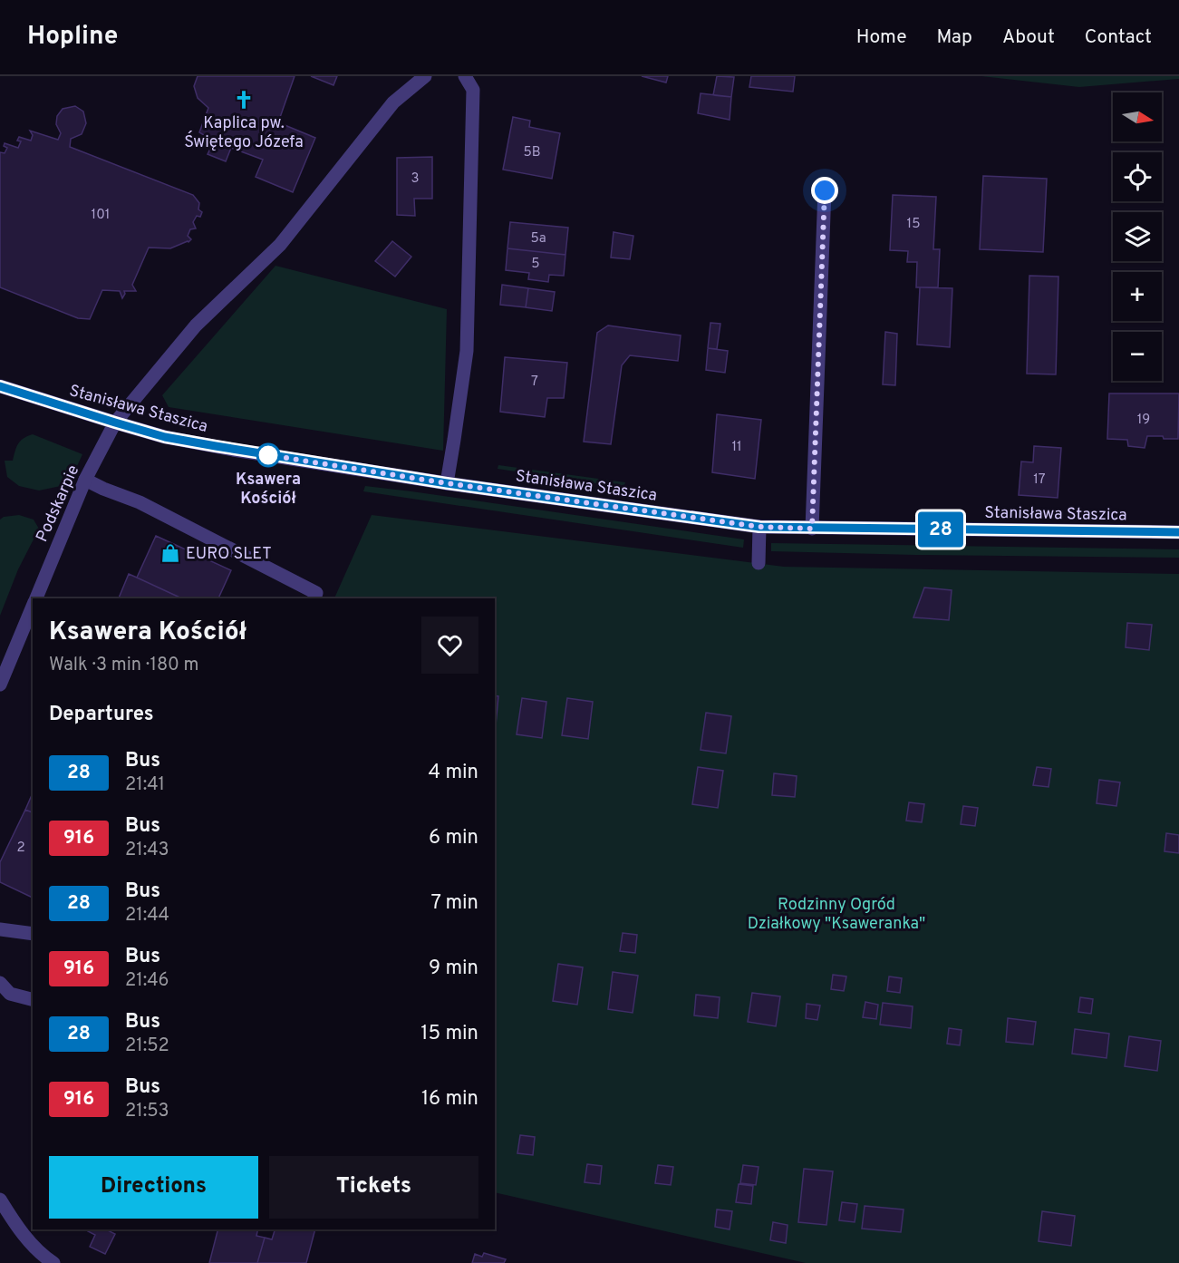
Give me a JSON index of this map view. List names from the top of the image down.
{
  "streets": {
    "street": ["Stanisława Staszica", "Podskarpie"]
  },
  "crossings": [
    ["Stanisława Staszica", "Podskarpie"]
  ],
  "parks": ["Rodzinny Ogród Działkowy \"Ksaweranka\""],
  "places": {
    "church": ["Kaplica pw. Świętego Józefa"],
    "other": ["Ksawera Kościół"],
    "shop": ["EURO SLET"]
  },
  "lines": ["bus line 28"],
  "house_numbers": [
    "5B",
    "3",
    "101",
    "15",
    "5a",
    "5",
    "7",
    "19",
    "11",
    "17",
    "2"
  ],
  "north": "right",
  "page": {
    "header": "Hopline",
    "nav": [
      "Home",
      "Map",
      "About",
      "Contact"
    ],
    "on_map": "28",
    "map_buttons": ["+", "−"],
    "heading": [
      ["Ksawera Kościół", "Walk · 3 min · 180 m"],
      "Departures"
    ],
    "list": [
      {
        "mark": "28",
        "name": "Bus",
        "note": "21:41",
        "value": "4 min"
      },
      {
        "mark": "916",
        "name": "Bus",
        "note": "21:43",
        "value": "6 min"
      },
      {
        "mark": "28",
        "name": "Bus",
        "note": "21:44",
        "value": "7 min"
      },
      {
        "mark": "916",
        "name": "Bus",
        "note": "21:46",
        "value": "9 min"
      },
      {
        "mark": "28",
        "name": "Bus",
        "note": "21:52",
        "value": "15 min"
      },
      {
        "mark": "916",
        "name": "Bus",
        "note": "21:53",
        "value": "16 min"
      }
    ],
    "buttons": ["Directions", "Tickets"]
  }
}
